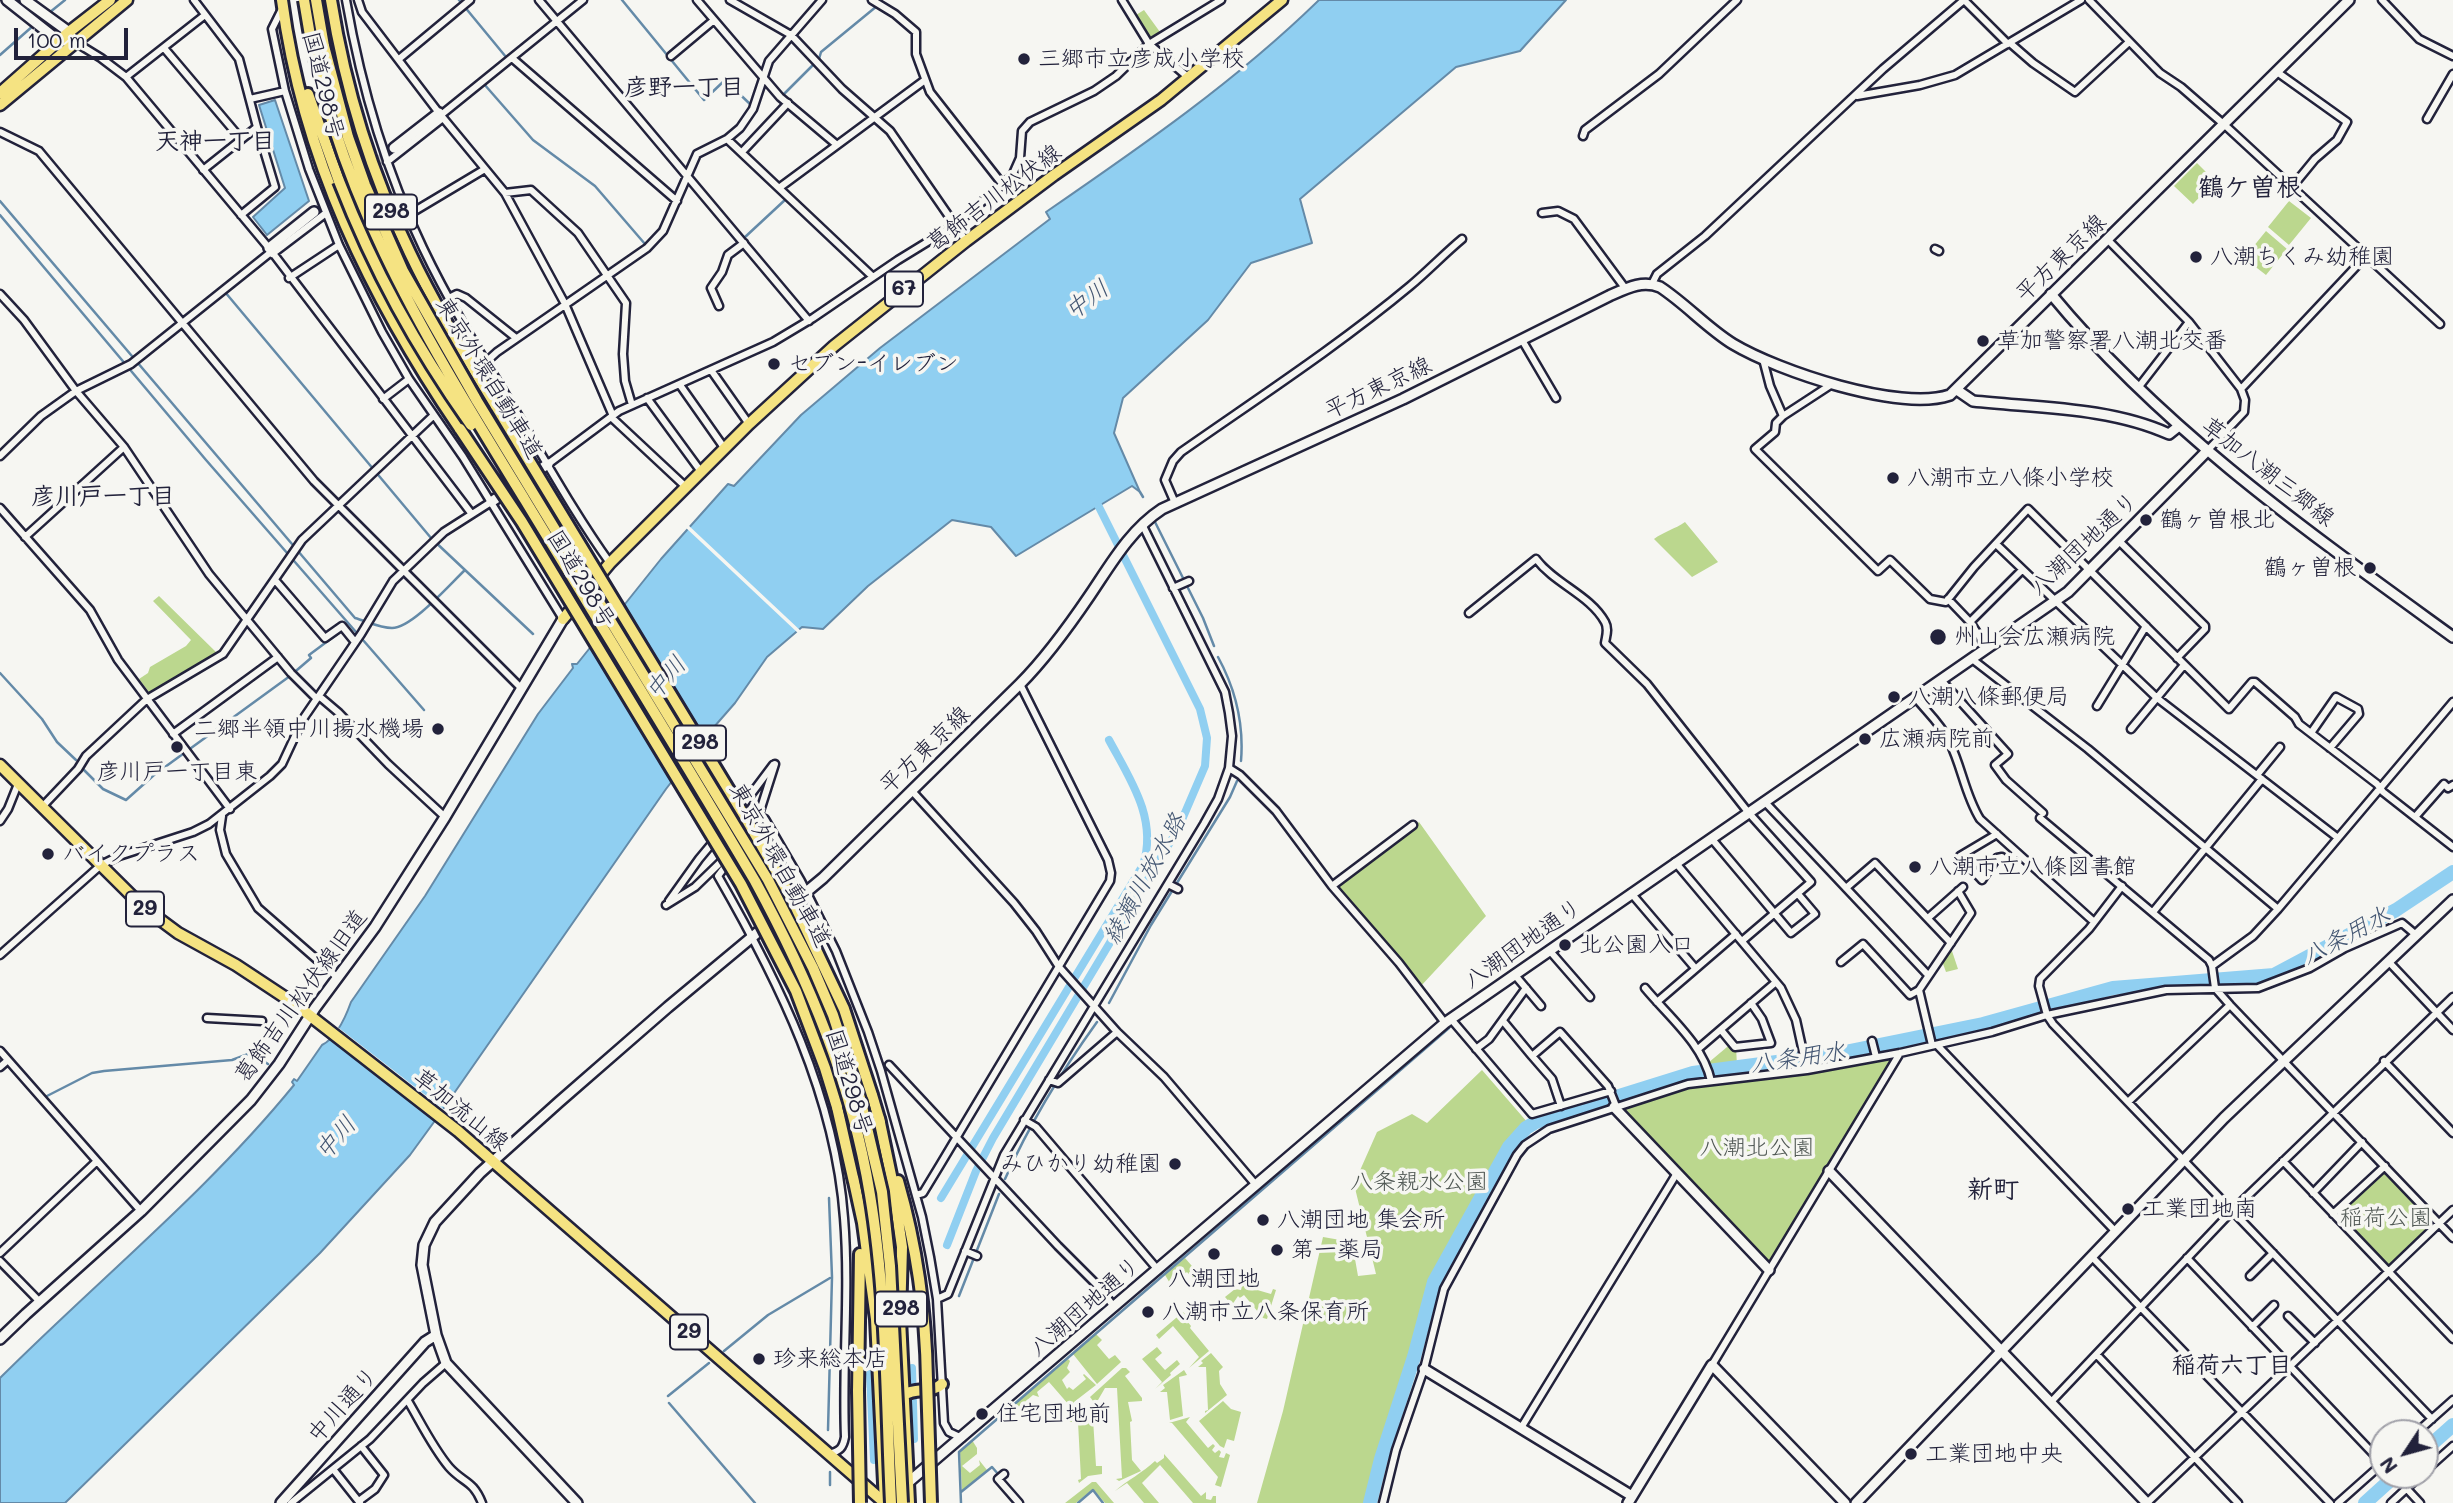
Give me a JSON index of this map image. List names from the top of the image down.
{
  "streets": {
    "highway": ["国道298号", "298", "東京外環自動車道"],
    "main road": [
      "葛飾吉川松伏線",
      "67",
      "29",
      "草加流山線"
    ],
    "street": [
      "平方東京線",
      "草加八潮三郷線",
      "八潮団地通り",
      "葛飾吉川松伏線旧道",
      "中川通り"
    ]
  },
  "crossings": [
    ["国道298号", "298"],
    ["国道298号", "八潮団地通り"],
    ["国道298号", "草加流山線"],
    ["葛飾吉川松伏線", "葛飾吉川松伏線旧道"],
    ["298", "東京外環自動車道"],
    ["平方東京線", "草加八潮三郷線"],
    ["平方東京線", "草加流山線"],
    ["平方東京線", "中川通り"],
    ["草加八潮三郷線", "八潮団地通り"],
    ["八潮団地通り", "草加流山線"],
    ["葛飾吉川松伏線旧道", "草加流山線"]
  ],
  "districts": [
    "彦野一丁目",
    "天神一丁目",
    "鶴ケ曽根",
    "彦川戸一丁目",
    "新町",
    "稲荷六丁目"
  ],
  "water": ["中川", "綾瀬川放水路", "八条用水"],
  "parks": ["八潮北公園", "八条親水公園", "稲荷公園"],
  "places": [
    "三郷市立彦成小学校",
    "八潮ちくみ幼稚園",
    "草加警察署八潮北交番",
    "セブン-イレブン",
    "八潮市立八條小学校",
    "鶴ヶ曽根北",
    "鶴ヶ曽根",
    "州山会広瀬病院",
    "八潮八條郵便局",
    "二郷半領中川揚水機場",
    "広瀬病院前",
    "彦川戸一丁目東",
    "バイクプラス",
    "八潮市立八條図書館",
    "北公園入口",
    "みひかり幼稚園",
    "工業団地南",
    "八潮団地 集会所",
    "第一薬局",
    "八潮団地",
    "八潮市立八条保育所",
    "珍来総本店",
    "住宅団地前",
    "工業団地中央"
  ],
  "scale_bar": "100 m",
  "north": "bottom left"
}
